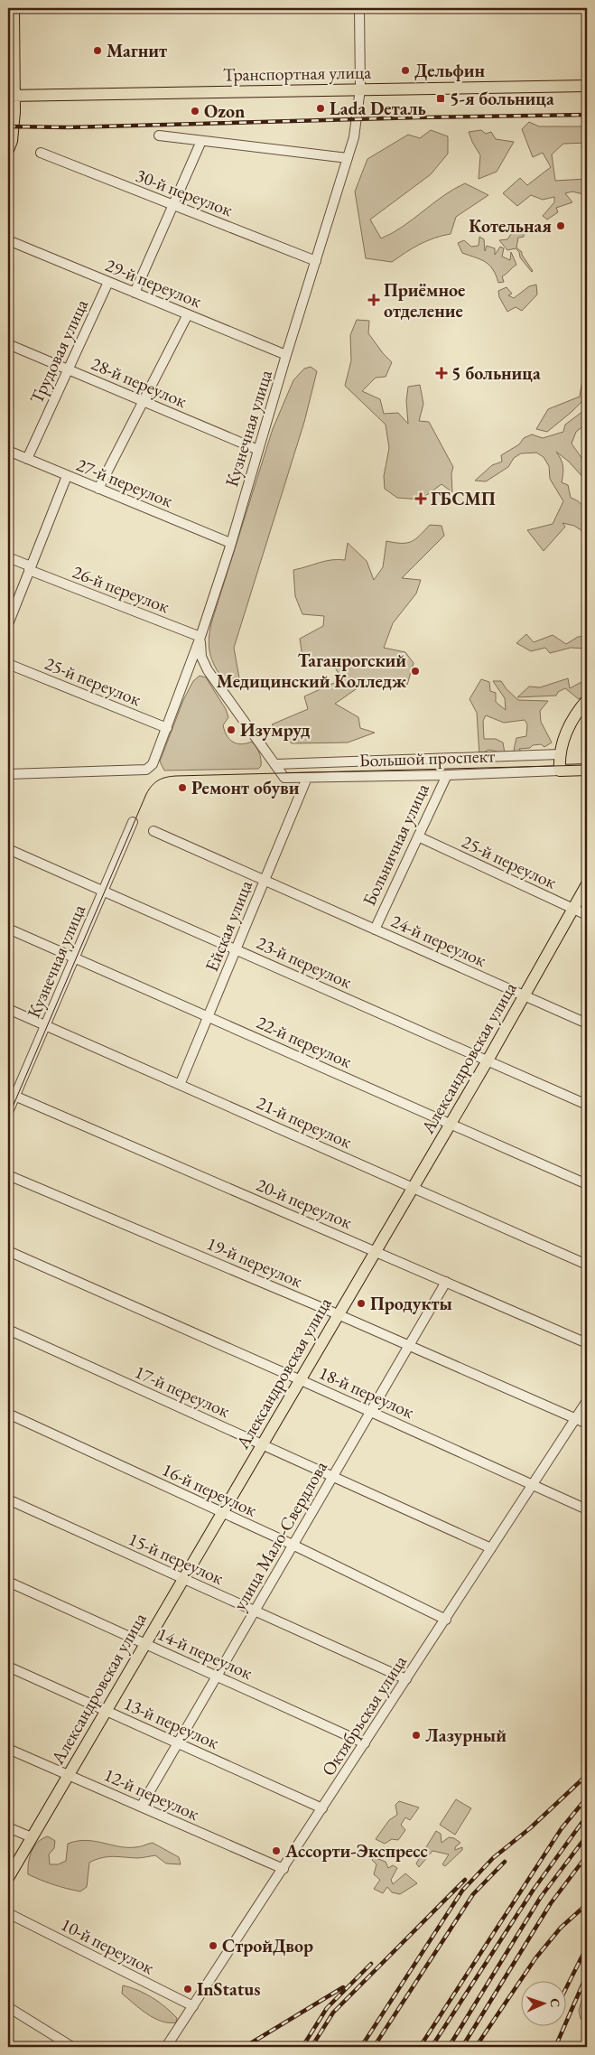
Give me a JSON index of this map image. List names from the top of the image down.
{
  "streets": {
    "main road": ["Транспортная улица", "Большой проспект", "Александровская улица"],
    "street": [
      "30-й переулок",
      "29-й переулок",
      "Трудовая улица",
      "28-й переулок",
      "Кузнечная улица",
      "27-й переулок",
      "26-й переулок",
      "25-й переулок",
      "Больничная улица",
      "Ейская улица",
      "24-й переулок",
      "23-й переулок",
      "22-й переулок",
      "21-й переулок",
      "20-й переулок",
      "19-й переулок",
      "17-й переулок",
      "18-й переулок",
      "16-й переулок",
      "улица Мало-Свердлова",
      "15-й переулок",
      "14-й переулок",
      "Октябрьская улица",
      "13-й переулок",
      "12-й переулок",
      "10-й переулок"
    ]
  },
  "crossings": [
    ["Транспортная улица", "Кузнечная улица"],
    ["30-й переулок", "Кузнечная улица"],
    ["29-й переулок", "Трудовая улица"],
    ["29-й переулок", "Кузнечная улица"],
    ["Трудовая улица", "28-й переулок"],
    ["Трудовая улица", "27-й переулок"],
    ["28-й переулок", "Кузнечная улица"],
    ["Кузнечная улица", "27-й переулок"],
    ["Кузнечная улица", "26-й переулок"],
    ["Кузнечная улица", "25-й переулок"],
    ["Кузнечная улица", "Большой проспект"],
    ["Кузнечная улица", "23-й переулок"],
    ["Кузнечная улица", "22-й переулок"],
    ["Кузнечная улица", "21-й переулок"],
    ["Кузнечная улица", "20-й переулок"],
    ["26-й переулок", "Большой проспект"],
    ["25-й переулок", "Больничная улица"],
    ["25-й переулок", "Александровская улица"],
    ["Большой проспект", "Больничная улица"],
    ["Большой проспект", "Ейская улица"],
    ["Больничная улица", "24-й переулок"],
    ["Ейская улица", "24-й переулок"],
    ["Ейская улица", "23-й переулок"],
    ["Ейская улица", "22-й переулок"],
    ["Ейская улица", "21-й переулок"],
    ["24-й переулок", "Александровская улица"],
    ["23-й переулок", "Александровская улица"],
    ["22-й переулок", "Александровская улица"],
    ["Александровская улица", "21-й переулок"],
    ["Александровская улица", "20-й переулок"],
    ["Александровская улица", "19-й переулок"],
    ["Александровская улица", "17-й переулок"],
    ["Александровская улица", "18-й переулок"],
    ["Александровская улица", "16-й переулок"],
    ["Александровская улица", "15-й переулок"],
    ["Александровская улица", "14-й переулок"],
    ["Александровская улица", "13-й переулок"],
    ["Александровская улица", "12-й переулок"],
    ["20-й переулок", "улица Мало-Свердлова"],
    ["19-й переулок", "улица Мало-Свердлова"],
    ["19-й переулок", "Октябрьская улица"],
    ["17-й переулок", "улица Мало-Свердлова"],
    ["17-й переулок", "Октябрьская улица"],
    ["18-й переулок", "улица Мало-Свердлова"],
    ["18-й переулок", "Октябрьская улица"],
    ["16-й переулок", "улица Мало-Свердлова"],
    ["16-й переулок", "Октябрьская улица"],
    ["улица Мало-Свердлова", "15-й переулок"],
    ["улица Мало-Свердлова", "14-й переулок"],
    ["улица Мало-Свердлова", "13-й переулок"],
    ["улица Мало-Свердлова", "12-й переулок"],
    ["15-й переулок", "Октябрьская улица"],
    ["14-й переулок", "Октябрьская улица"],
    ["Октябрьская улица", "13-й переулок"],
    ["Октябрьская улица", "12-й переулок"],
    ["Октябрьская улица", "10-й переулок"]
  ],
  "places": {
    "other": [
      "Магнит",
      "Дельфин",
      "Lada Dеталь",
      "Ozon",
      "Котельная",
      "Таганрогский Медицинский Колледж",
      "Изумруд",
      "Ремонт обуви",
      "Продукты",
      "Лазурный",
      "Ассорти-Экспресс",
      "СтройДвор",
      "InStatus"
    ],
    "transit": ["5-я больница"],
    "health": ["Приёмное отделение", "5 больница", "ГБСМП"]
  },
  "north": "right"
}
